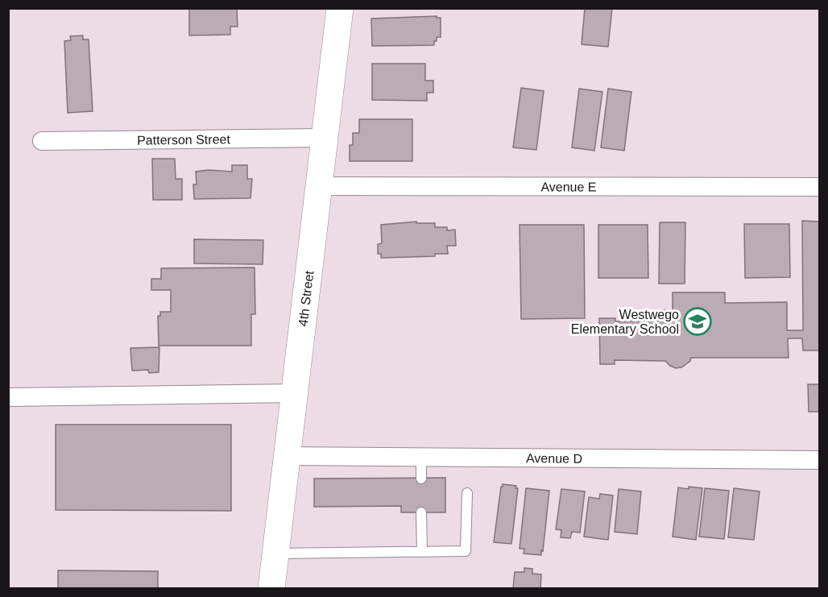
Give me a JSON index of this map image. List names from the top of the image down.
{
  "streets": {
    "main road": ["4th Street"],
    "street": ["Patterson Street", "Avenue E", "Avenue D"]
  },
  "crossings": [
    ["Patterson Street", "4th Street"],
    ["Avenue E", "4th Street"],
    ["4th Street", "Avenue D"]
  ],
  "places": {
    "school or university": ["Westwego Elementary School"]
  }
}
